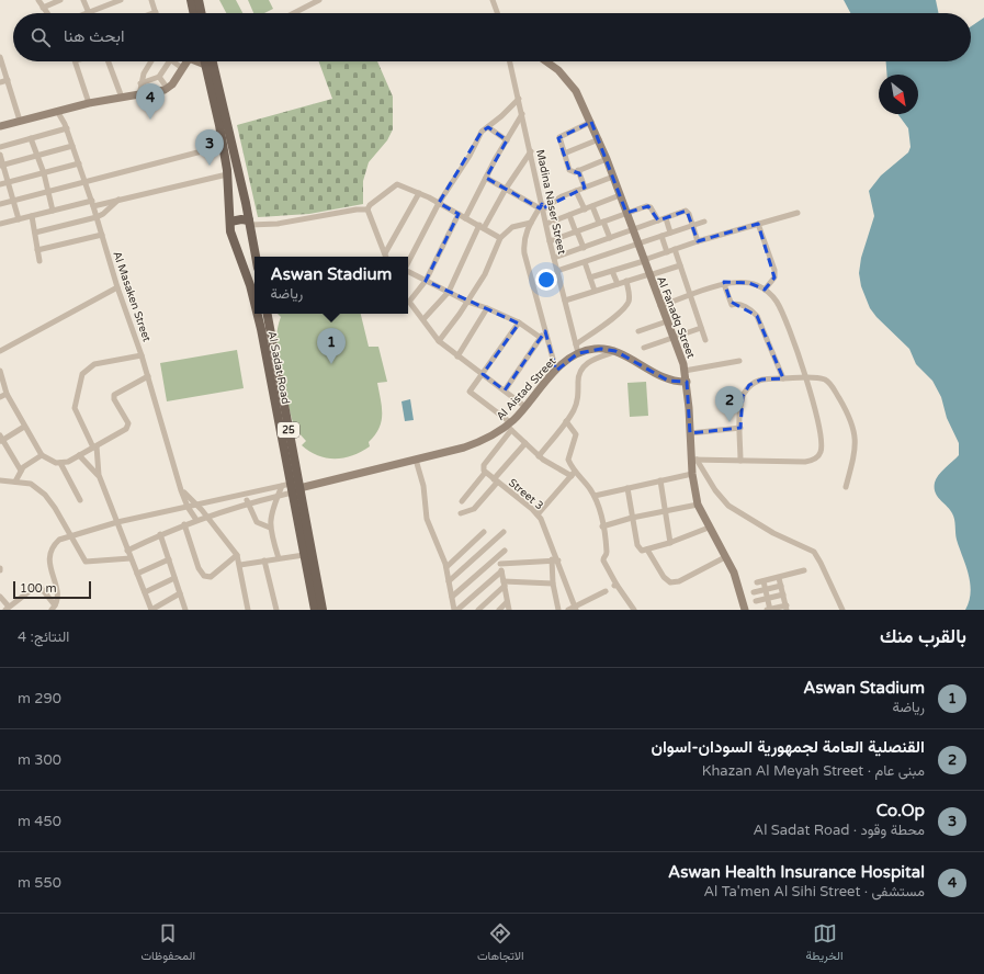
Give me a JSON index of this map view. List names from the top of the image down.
{
  "streets": {
    "main road": ["Al Sadat Road", "25"],
    "street": [
      "Madina Naser Street",
      "Al Masaken Street",
      "Al Fanadq Street",
      "Al Aistad Street",
      "Street 3"
    ]
  },
  "crossings": [
    ["Madina Naser Street", "Al Aistad Street"],
    ["Al Fanadq Street", "Al Aistad Street"],
    ["Al Sadat Road", "Al Aistad Street"]
  ],
  "scale_bar": "100 m",
  "north": "bottom right",
  "page": {
    "search": "ابحث هنا",
    "pins": [
      "4",
      "3",
      "1",
      "2"
    ],
    "popup": ["Aswan Stadium", "رياضة"],
    "scale": "100 m",
    "heading": ["بالقرب منك", "النتائج: 4"],
    "list": [
      {
        "mark": "1",
        "name": "Aswan Stadium",
        "note": "رياضة",
        "value": "290 m"
      },
      {
        "mark": "2",
        "name": "القنصلية العامة لجمهورية السودان-اسوان",
        "note": "مبنى عام · Khazan Al Meyah Street",
        "value": "300 m"
      },
      {
        "mark": "3",
        "name": "Co.Op",
        "note": "محطة وقود · Al Sadat Road",
        "value": "450 m"
      },
      {
        "mark": "4",
        "name": "Aswan Health Insurance Hospital",
        "note": "مستشفى · Al Ta'men Al Sihi Street",
        "value": "550 m"
      }
    ],
    "nav": ["الخريطة", "الاتجاهات", "المحفوظات"]
  }
}
